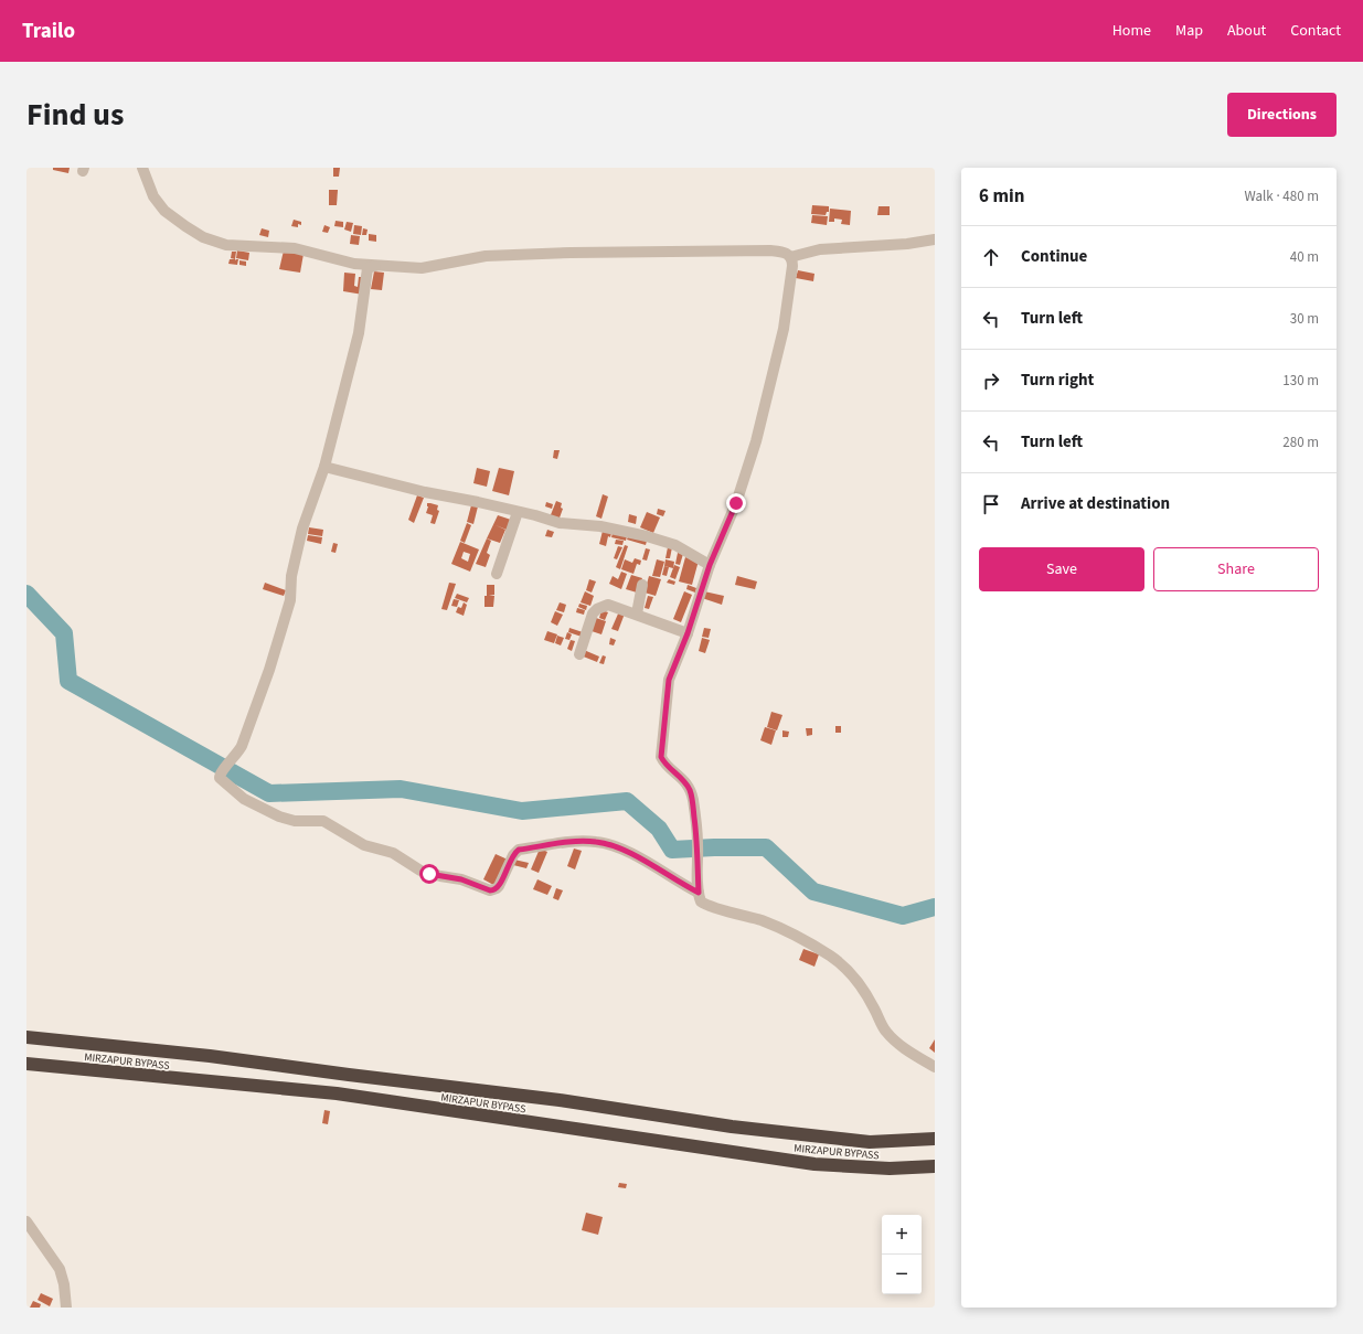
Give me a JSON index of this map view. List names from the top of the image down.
{
  "streets": {
    "highway": ["MIRZAPUR BYPASS"]
  },
  "page": {
    "header": "Trailo",
    "nav": [
      "Home",
      "Map",
      "About",
      "Contact"
    ],
    "title": "Find us",
    "buttons": [
      "Directions",
      ["Save", "Share"]
    ],
    "heading": ["6 min", "Walk · 480 m"],
    "list": [
      ["Continue", "40 m"],
      ["Turn left", "30 m"],
      ["Turn right", "130 m"],
      ["Turn left", "280 m"],
      "Arrive at destination"
    ],
    "map_buttons": ["+", "−"]
  }
}
